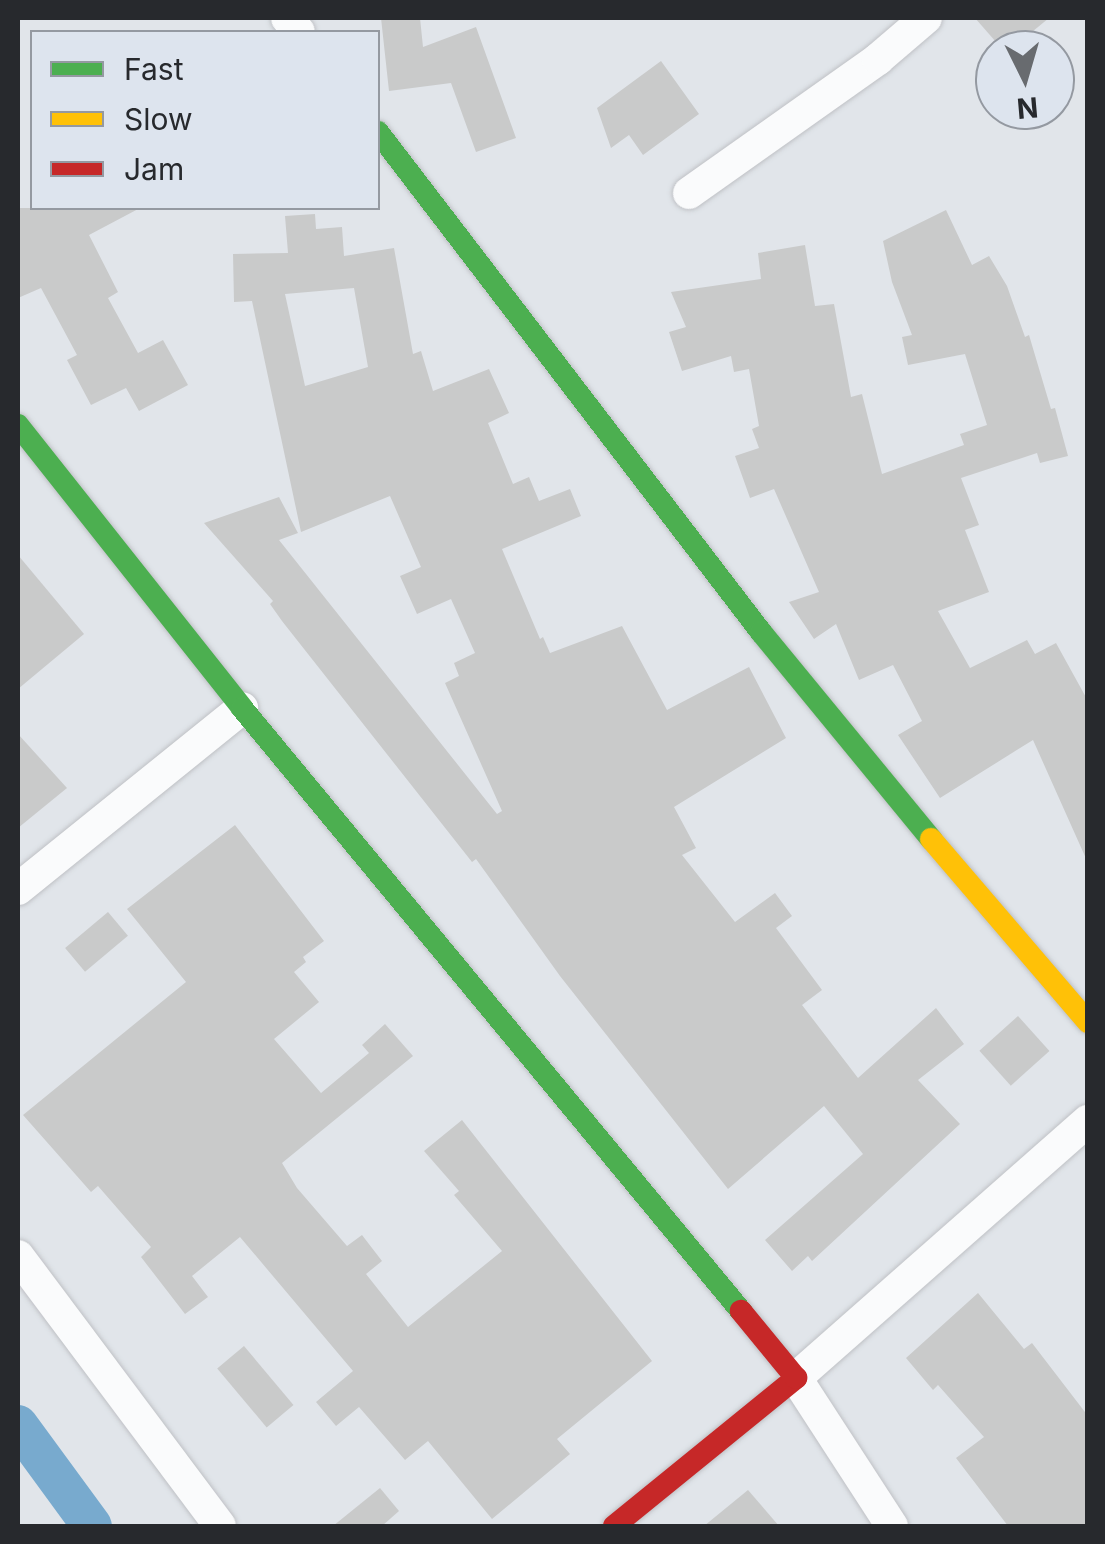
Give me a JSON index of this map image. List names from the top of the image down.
{
  "legend": ["Fast", "Slow", "Jam"],
  "north": "bottom"
}
